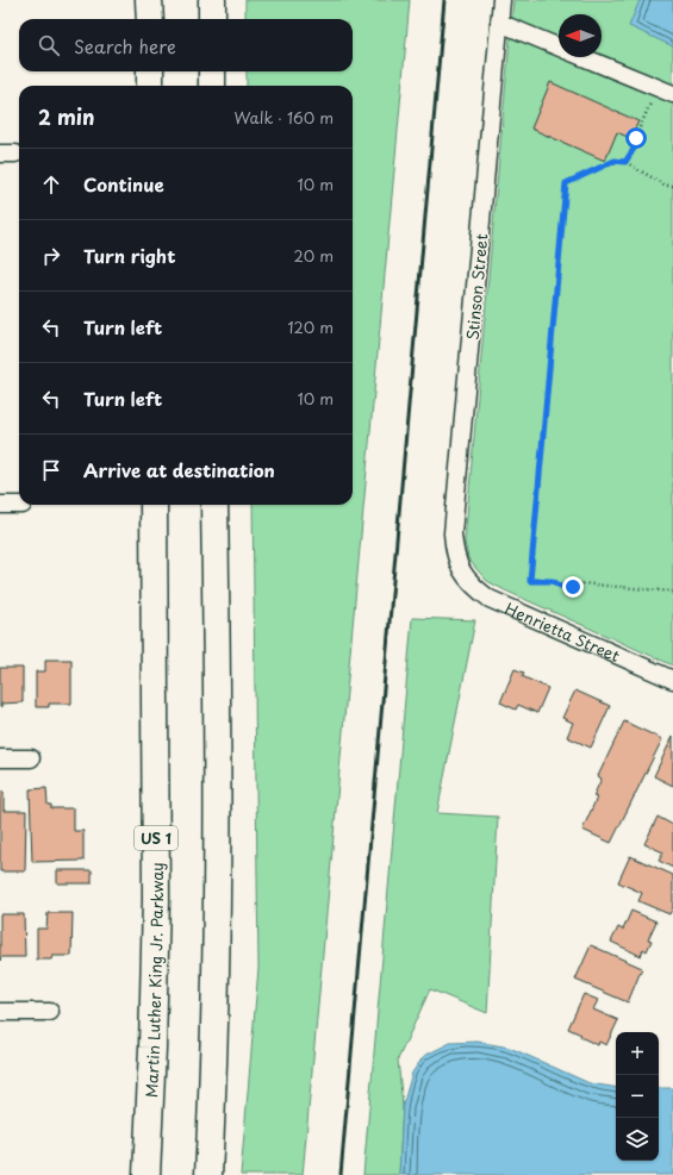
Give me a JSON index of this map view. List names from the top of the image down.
{
  "streets": {
    "highway": ["US 1", "Martin Luther King Jr. Parkway"],
    "street": ["Stinson Street", "Henrietta Street"]
  },
  "crossings": [
    ["Stinson Street", "Henrietta Street"]
  ],
  "north": "left",
  "page": {
    "search": "Search here",
    "heading": ["2 min", "Walk · 160 m"],
    "list": [
      ["Continue", "10 m"],
      ["Turn right", "20 m"],
      ["Turn left", "120 m"],
      ["Turn left", "10 m"],
      "Arrive at destination"
    ],
    "map_buttons": ["+", "−"]
  }
}
